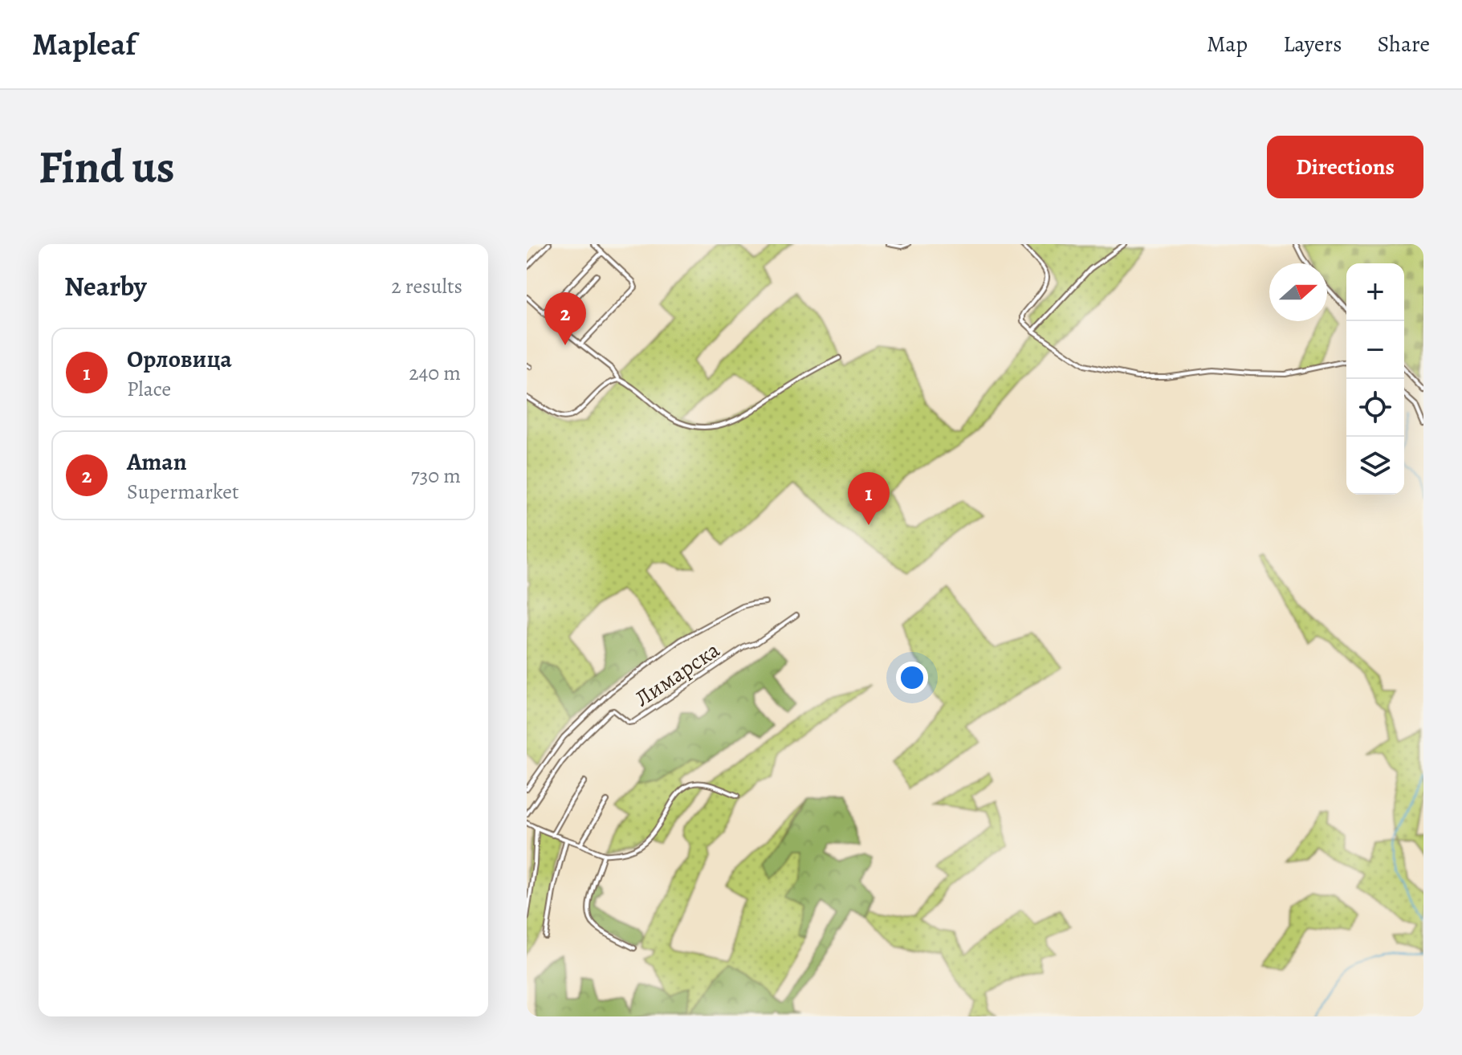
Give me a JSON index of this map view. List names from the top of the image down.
{
  "streets": {
    "street": ["Лимарска"]
  },
  "north": "right",
  "page": {
    "header": "Mapleaf",
    "nav": ["Map", "Layers", "Share"],
    "buttons": "Directions",
    "title": "Find us",
    "heading": ["Nearby", "2 results"],
    "map_buttons": ["+", "−"],
    "pins": ["2", "1"],
    "list": [
      {
        "mark": "1",
        "name": "Орловица",
        "note": "Place",
        "value": "240 m"
      },
      {
        "mark": "2",
        "name": "Aman",
        "note": "Supermarket",
        "value": "730 m"
      }
    ]
  }
}
